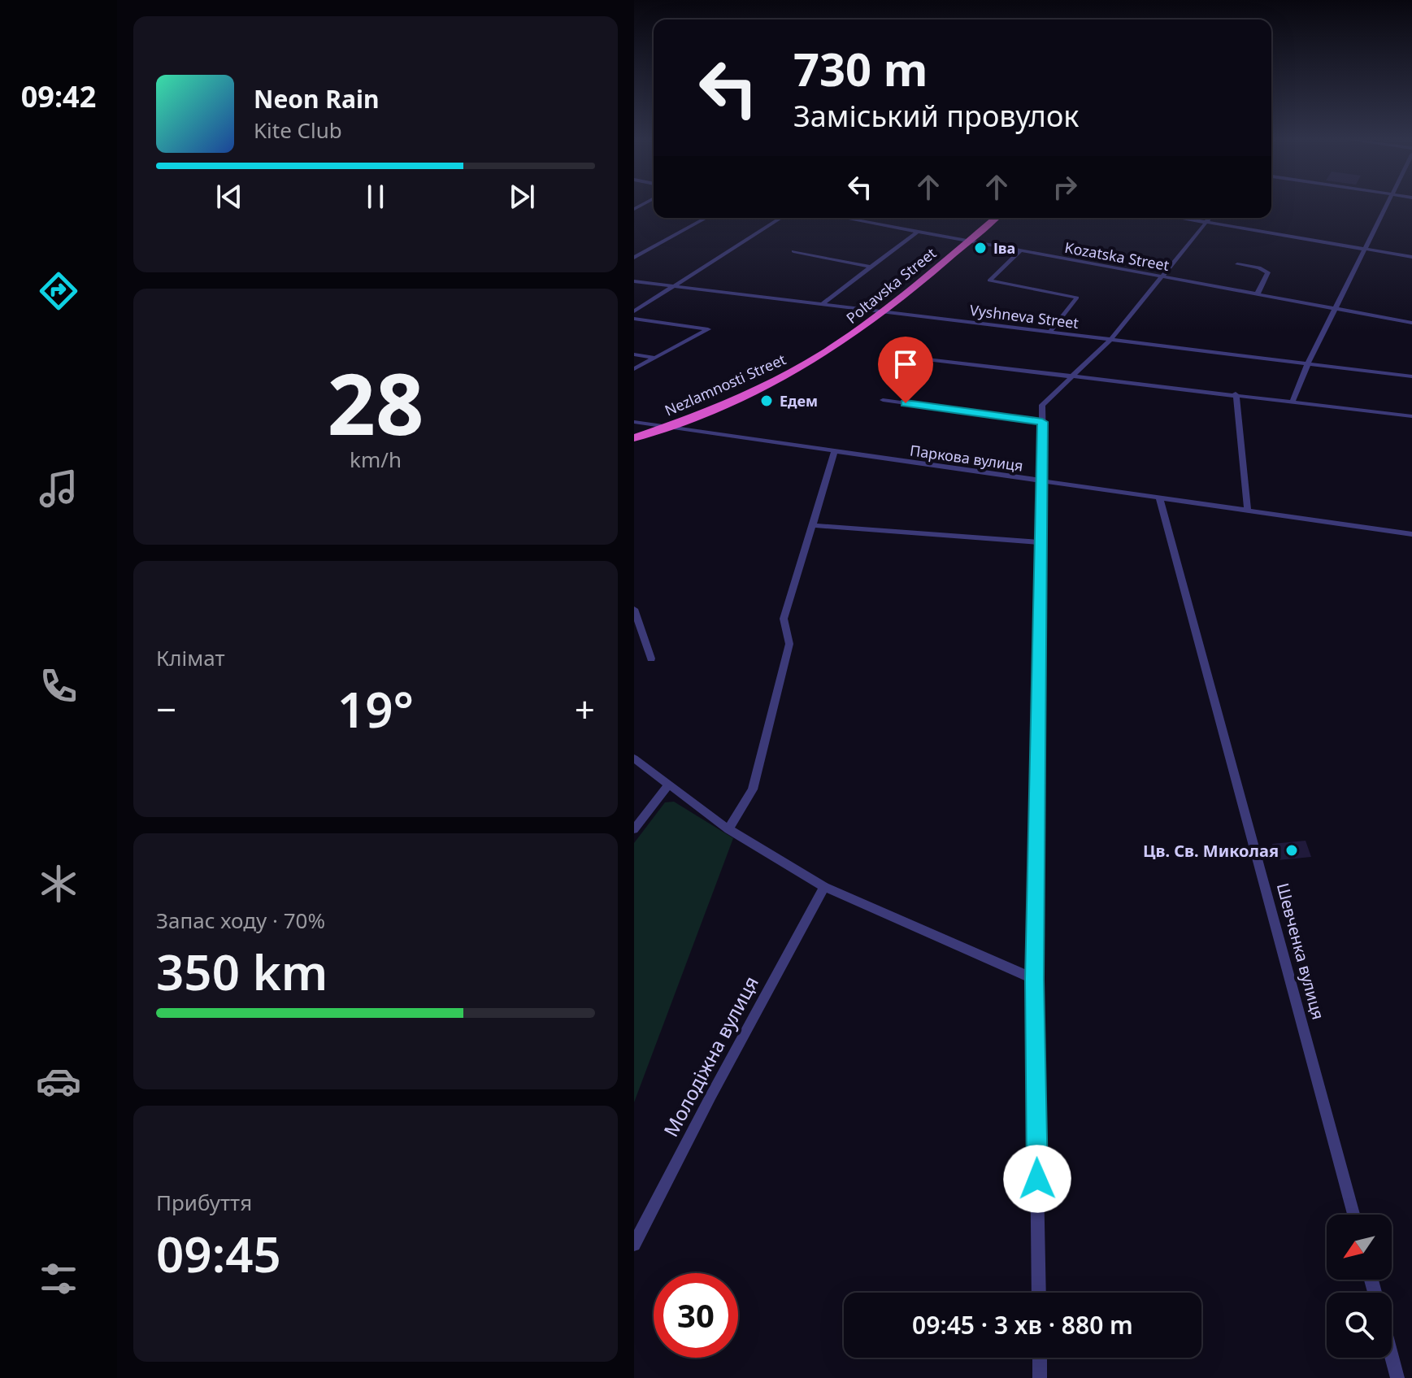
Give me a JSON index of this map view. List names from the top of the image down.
{
  "streets": {
    "highway": ["Poltavska Street", "Nezlamnosti Street"],
    "street": [
      "Kozatska Street",
      "Vyshneva Street",
      "Паркова вулиця",
      "Шевченка вулиця",
      "Молодіжна вулиця"
    ]
  },
  "crossings": [
    ["Kozatska Street", "Poltavska Street"],
    ["Poltavska Street", "Vyshneva Street"],
    ["Poltavska Street", "Nezlamnosti Street"],
    ["Nezlamnosti Street", "Паркова вулиця"],
    ["Паркова вулиця", "Шевченка вулиця"]
  ],
  "places": ["Іва", "Едем", "Цв. Св. Миколая"],
  "north": "bottom left",
  "page": {
    "tabs": "09:42",
    "turn": ["730 m", "Заміський провулок"],
    "song": ["Neon Rain", "Kite Club"],
    "tile": [
      ["28", "km/h"],
      "Клімат",
      ["Запас ходу · 70%", "350 km"],
      ["Прибуття", "09:45"]
    ],
    "heat": ["−", "19°", "+"],
    "limit": "30",
    "trip": "09:45 · 3 хв · 880 m"
  }
}
